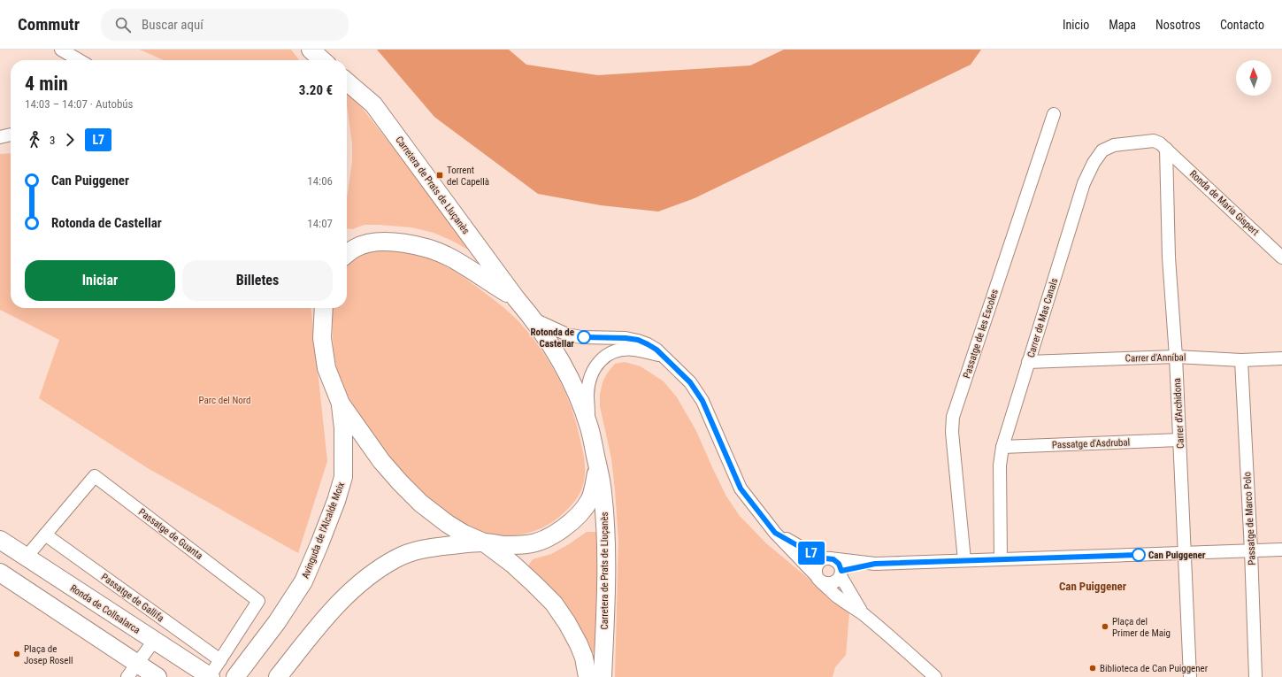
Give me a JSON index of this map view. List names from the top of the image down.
{
  "streets": {
    "street": [
      "Carretera de Prats de Lluçanès",
      "Ronda de Maria Gispert",
      "Carrer de Mas Canals",
      "Passatge de les Escoles",
      "Carrer d'Anníbal",
      "Carrer d'Archidona",
      "Passatge d'Asdrubal",
      "Passatge de Marco Polo",
      "Avinguda de l'Alcalde Moix",
      "Passatge de Guanta",
      "Passatge de Gallifa",
      "Ronda de Collsalarca"
    ]
  },
  "crossings": [
    ["Carretera de Prats de Lluçanès", "Avinguda de l'Alcalde Moix"],
    ["Ronda de Maria Gispert", "Carrer de Mas Canals"],
    ["Ronda de Maria Gispert", "Carrer d'Archidona"],
    ["Carrer de Mas Canals", "Carrer d'Anníbal"],
    ["Carrer de Mas Canals", "Carrer d'Archidona"],
    ["Carrer de Mas Canals", "Passatge d'Asdrubal"],
    ["Carrer d'Anníbal", "Carrer d'Archidona"],
    ["Carrer d'Anníbal", "Passatge de Marco Polo"],
    ["Carrer d'Archidona", "Passatge d'Asdrubal"],
    ["Passatge de Guanta", "Passatge de Gallifa"],
    ["Passatge de Guanta", "Ronda de Collsalarca"]
  ],
  "districts": ["Can Puiggener"],
  "parks": ["Parc del Nord"],
  "places": {
    "transit": ["Torrent del Capellà"],
    "other": [
      "Rotonda de Castellar",
      "Can Puiggener",
      "Plaça del Primer de Maig",
      "Plaça de Josep Rosell",
      "Biblioteca de Can Puiggener"
    ]
  },
  "lines": ["bus line L7"],
  "north": "top",
  "page": {
    "header": "Commutr",
    "search": "Buscar aquí",
    "nav": [
      "Inicio",
      "Mapa",
      "Nosotros",
      "Contacto"
    ],
    "on_map": "L7",
    "heading": ["4 min", "14:03 – 14:07 · Autobús", "3.20 €"],
    "legs": ["3", "L7"],
    "list": [
      {
        "name": "Can Puiggener",
        "value": "14:06"
      },
      {
        "name": "Rotonda de Castellar",
        "value": "14:07"
      }
    ],
    "buttons": ["Iniciar", "Billetes"]
  }
}
